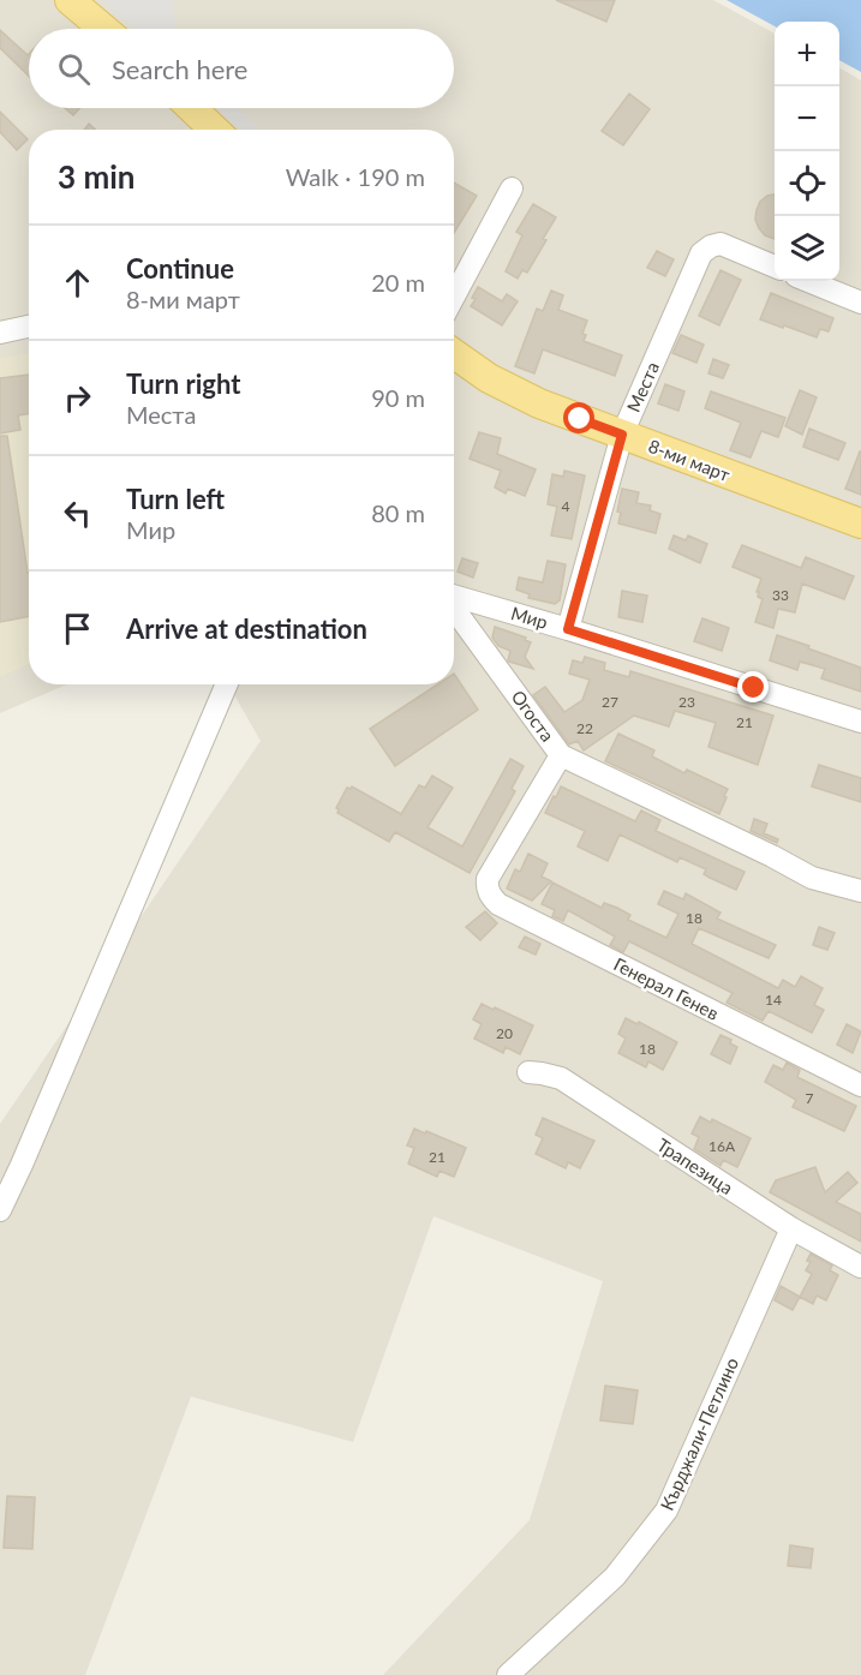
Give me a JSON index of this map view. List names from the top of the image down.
{
  "streets": {
    "main road": ["8-ми март"],
    "street": [
      "Места",
      "Мир",
      "Огоста",
      "Генерал Генев",
      "Трапезица",
      "Кърджали-Петлино"
    ]
  },
  "crossings": [
    ["Места", "8-ми март"],
    ["Места", "Мир"],
    ["Огоста", "Генерал Генев"],
    ["Трапезица", "Кърджали-Петлино"]
  ],
  "house_numbers": [
    "4",
    "33",
    "27",
    "23",
    "21",
    "22",
    "18",
    "14",
    "20",
    "18",
    "7",
    "16А",
    "21"
  ],
  "page": {
    "map_buttons": ["+", "−"],
    "search": "Search here",
    "heading": ["3 min", "Walk · 190 m"],
    "list": [
      ["Continue", "8-ми март", "20 m"],
      ["Turn right", "Места", "90 m"],
      ["Turn left", "Мир", "80 m"],
      "Arrive at destination"
    ]
  }
}
